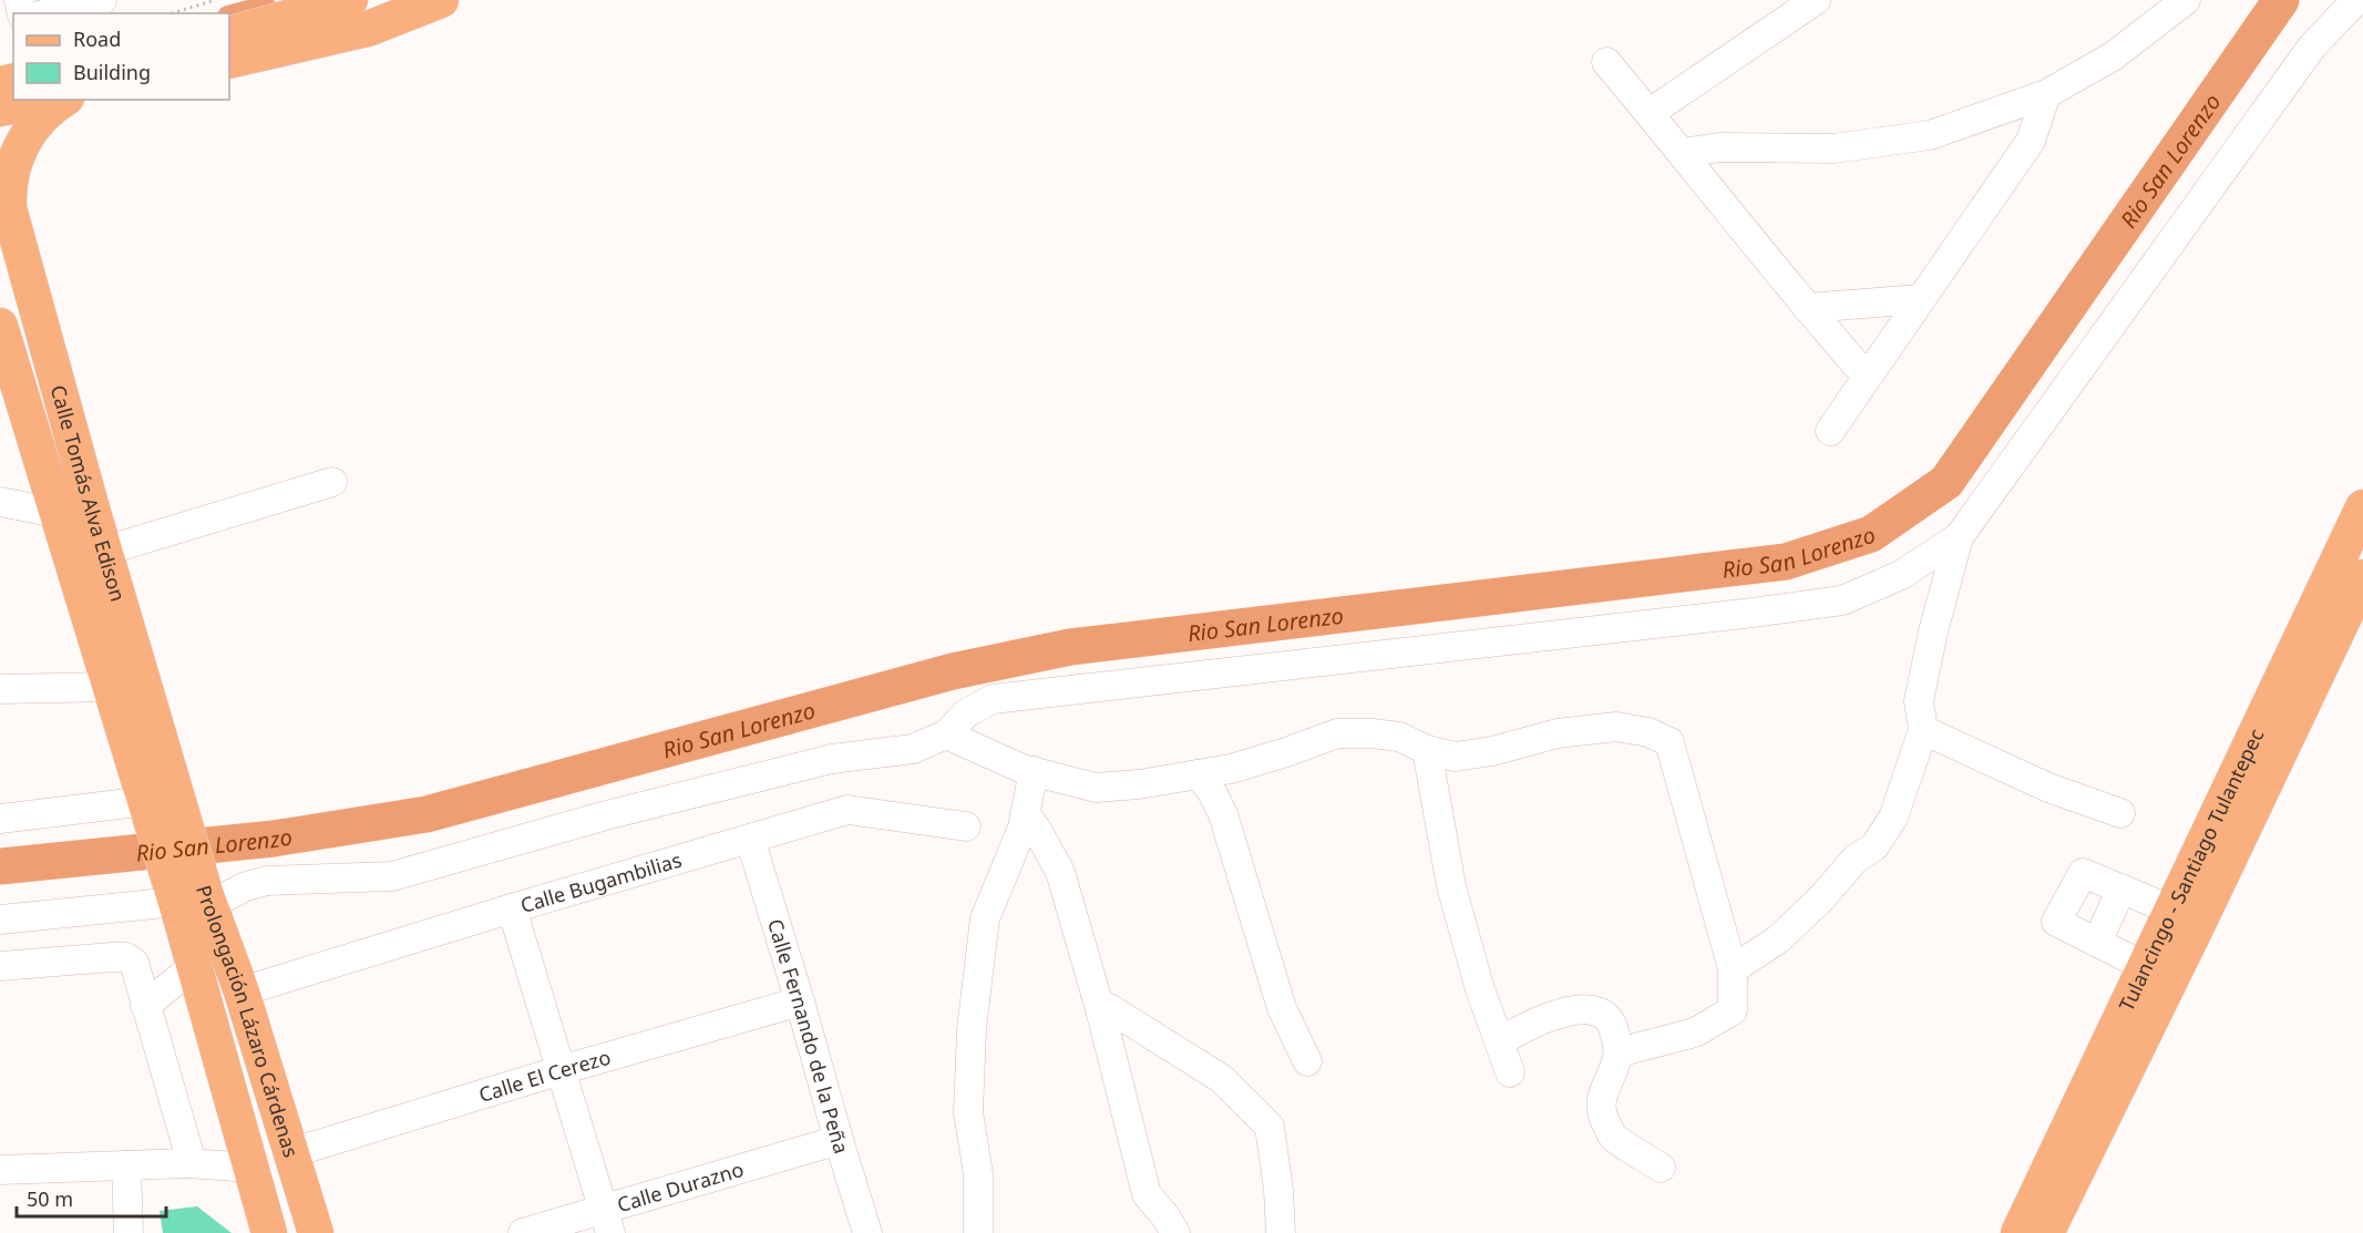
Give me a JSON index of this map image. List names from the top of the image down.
{
  "streets": {
    "main road": ["Calle Tomás Alva Edison", "Tulancingo - Santiago Tulantepec", "Prolongación Lázaro Cárdenas"],
    "street": [
      "Calle Bugambilias",
      "Calle Fernando de la Peña",
      "Calle El Cerezo",
      "Calle Durazno"
    ]
  },
  "crossings": [
    ["Calle Tomás Alva Edison", "Prolongación Lázaro Cárdenas"],
    ["Calle Bugambilias", "Prolongación Lázaro Cárdenas"],
    ["Calle Bugambilias", "Calle Fernando de la Peña"],
    ["Prolongación Lázaro Cárdenas", "Calle El Cerezo"],
    ["Calle Fernando de la Peña", "Calle El Cerezo"],
    ["Calle Fernando de la Peña", "Calle Durazno"]
  ],
  "water": ["Rio San Lorenzo"],
  "legend": ["Road", "Building"],
  "scale_bar": "50 m"
}
